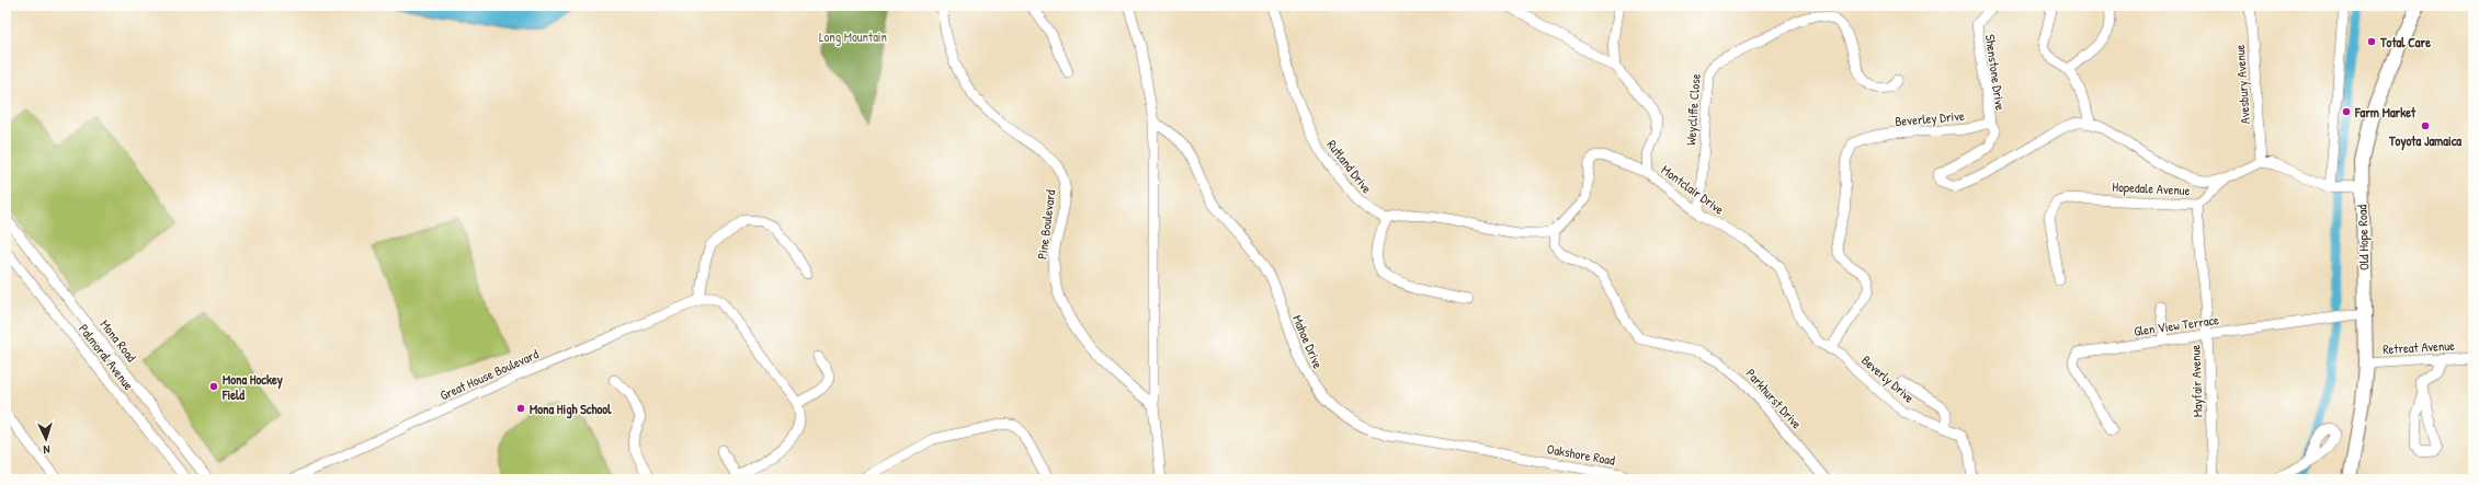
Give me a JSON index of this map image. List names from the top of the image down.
{
  "streets": {
    "main road": ["Old Hope Road"],
    "street": [
      "Shenstone Drive",
      "Avesbury Avenue",
      "Weycliffe Close",
      "Beverley Drive",
      "Rutland Drive",
      "Hopedale Avenue",
      "Montclair Drive",
      "Pine Boulevard",
      "Glen View Terrace",
      "Mona Road",
      "Mahoe Drive",
      "Retreat Avenue",
      "Palmoral Avenue",
      "Great House Boulevard",
      "Beverly Drive",
      "Mayfair Avenue",
      "Parkhurst Drive",
      "Oakshore Road"
    ]
  },
  "crossings": [
    ["Shenstone Drive", "Beverley Drive"],
    ["Avesbury Avenue", "Hopedale Avenue"],
    ["Weycliffe Close", "Montclair Drive"],
    ["Beverley Drive", "Montclair Drive"],
    ["Beverley Drive", "Beverly Drive"],
    ["Hopedale Avenue", "Mayfair Avenue"],
    ["Montclair Drive", "Beverly Drive"],
    ["Old Hope Road", "Glen View Terrace"],
    ["Old Hope Road", "Retreat Avenue"],
    ["Glen View Terrace", "Mayfair Avenue"],
    ["Mahoe Drive", "Oakshore Road"]
  ],
  "parks": ["Long Mountain"],
  "places": [
    "Total Care",
    "Farm Market",
    "Toyota Jamaica",
    "Mona Hockey Field",
    "Mona High School"
  ],
  "north": "bottom"
}
